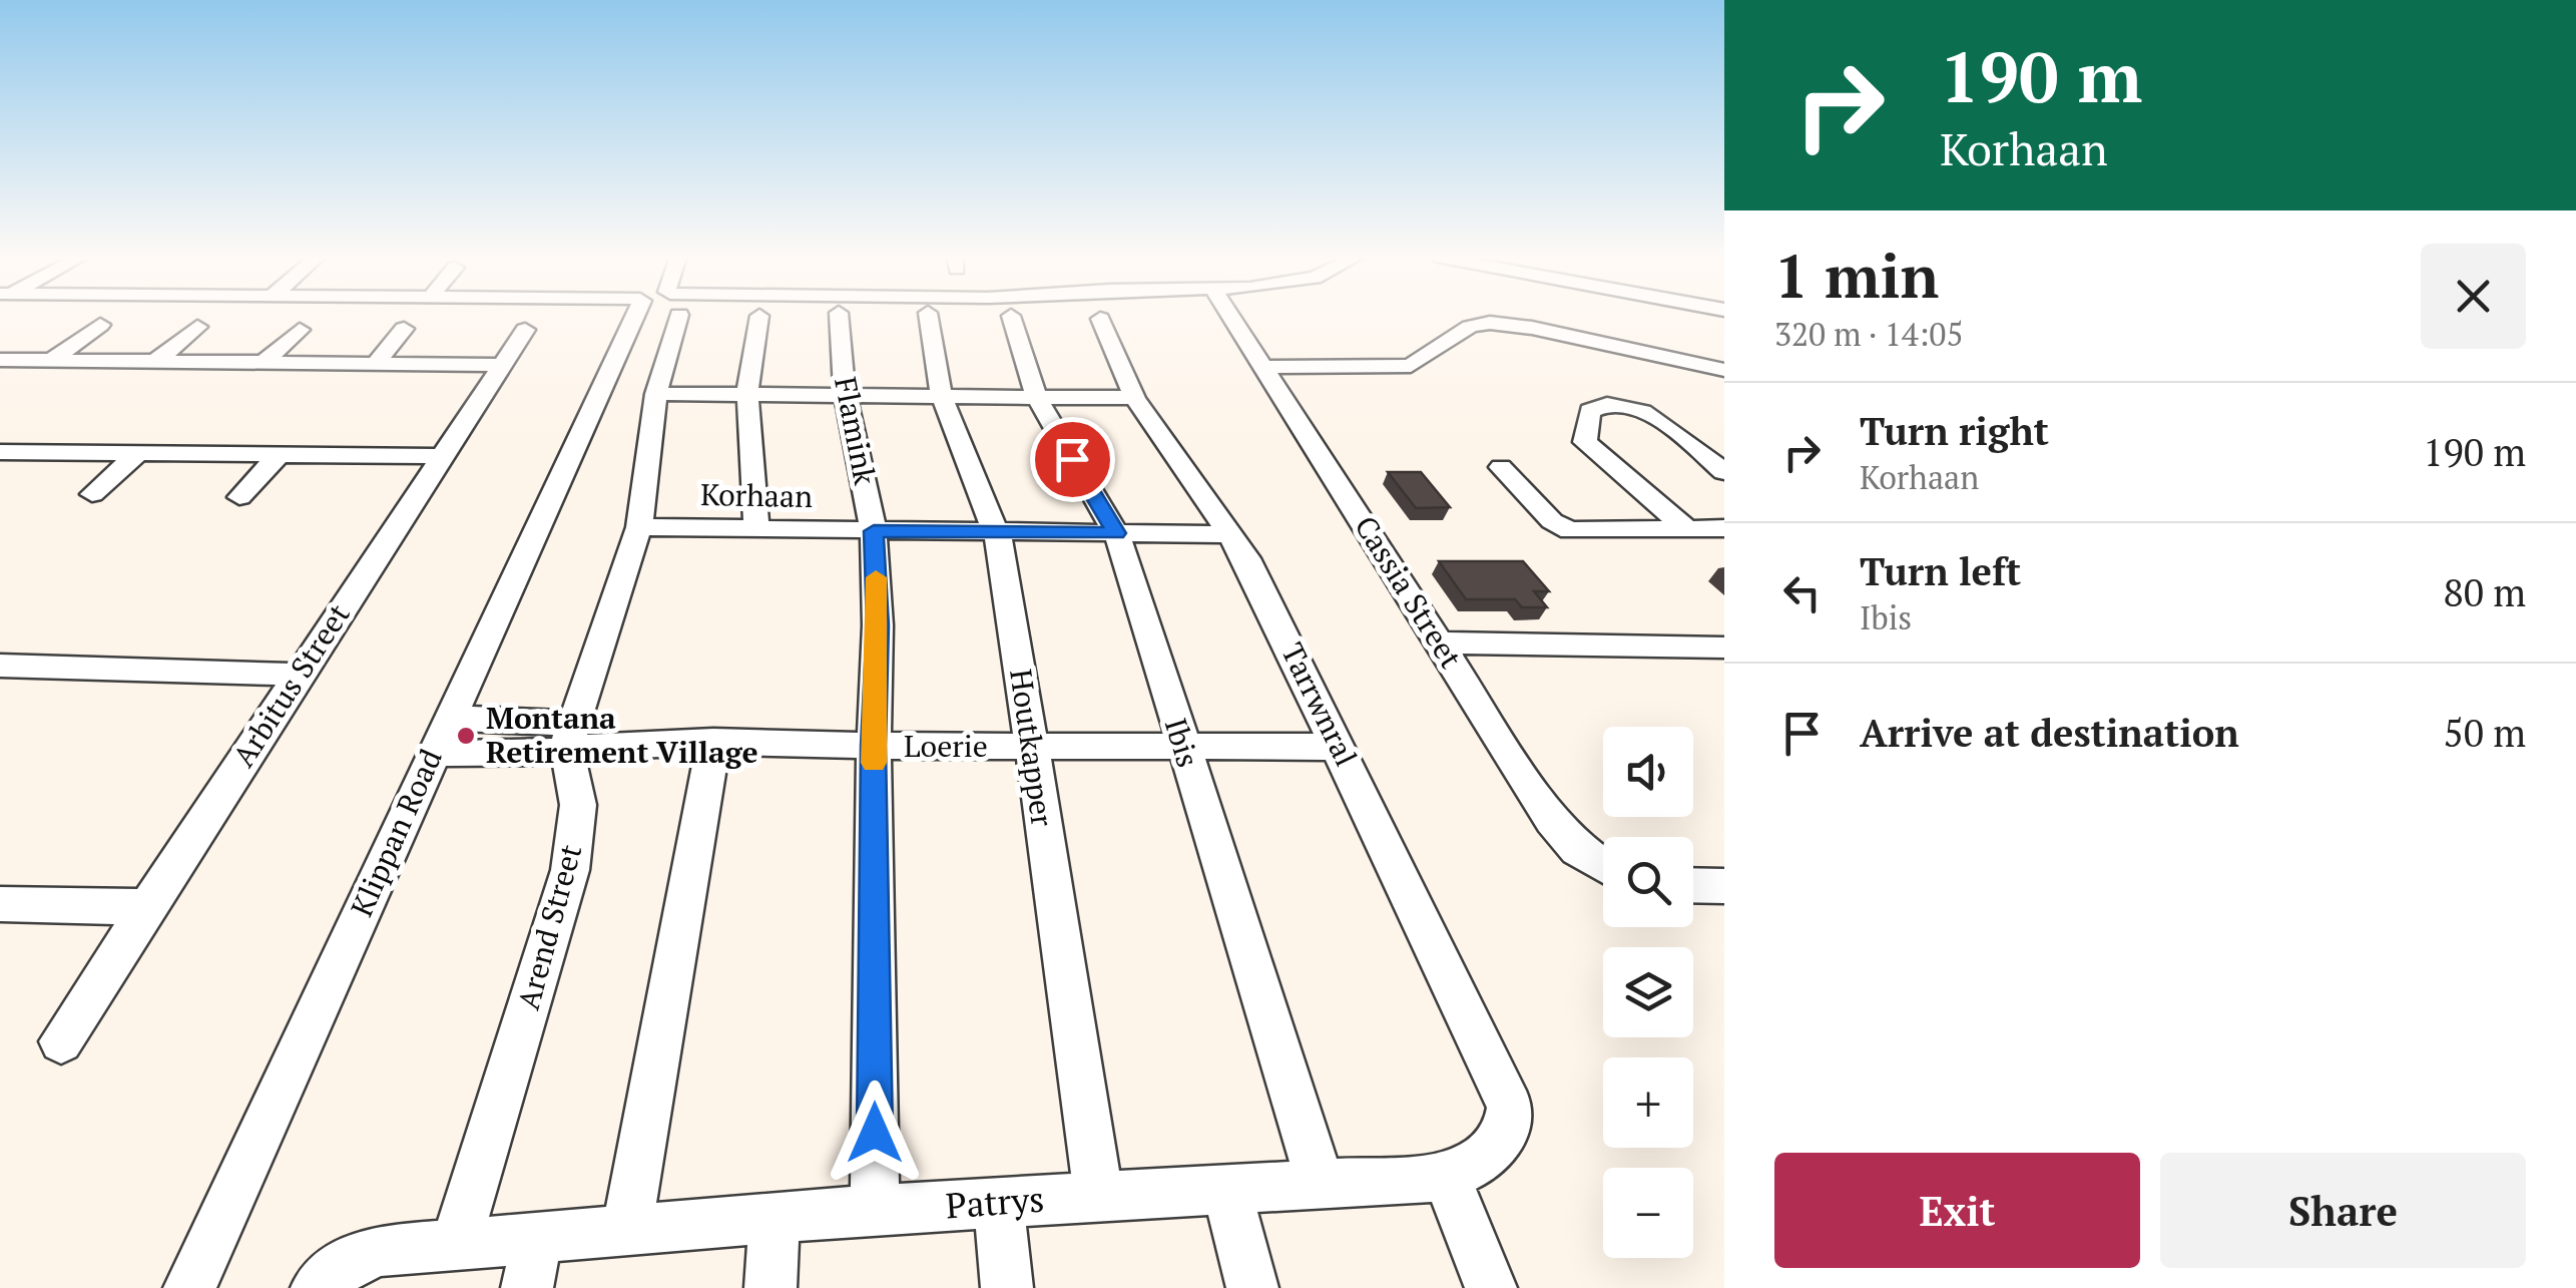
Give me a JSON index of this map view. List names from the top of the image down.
{
  "streets": {
    "street": [
      "Flamink",
      "Korhaan",
      "Cassia Street",
      "Arbitus Street",
      "Tarrwnral",
      "Ibis",
      "Loerie",
      "Houtkapper",
      "Klippan Road",
      "Arend Street",
      "Patrys"
    ]
  },
  "crossings": [
    ["Flamink", "Korhaan"],
    ["Flamink", "Loerie"],
    ["Flamink", "Patrys"],
    ["Korhaan", "Tarrwnral"],
    ["Korhaan", "Ibis"],
    ["Korhaan", "Houtkapper"],
    ["Tarrwnral", "Loerie"],
    ["Tarrwnral", "Patrys"],
    ["Ibis", "Loerie"],
    ["Ibis", "Patrys"],
    ["Loerie", "Houtkapper"],
    ["Loerie", "Klippan Road"],
    ["Loerie", "Arend Street"],
    ["Houtkapper", "Patrys"],
    ["Arend Street", "Patrys"]
  ],
  "places": ["Montana Retirement Village"],
  "page": {
    "turn": ["190 m", "Korhaan"],
    "heading": ["1 min", "320 m · 14:05"],
    "list": [
      {
        "name": "Turn right",
        "note": "Korhaan",
        "value": "190 m"
      },
      {
        "name": "Turn left",
        "note": "Ibis",
        "value": "80 m"
      },
      {
        "name": "Arrive at destination",
        "value": "50 m"
      }
    ],
    "map_buttons": ["+", "−"],
    "buttons": ["Exit", "Share"]
  }
}
